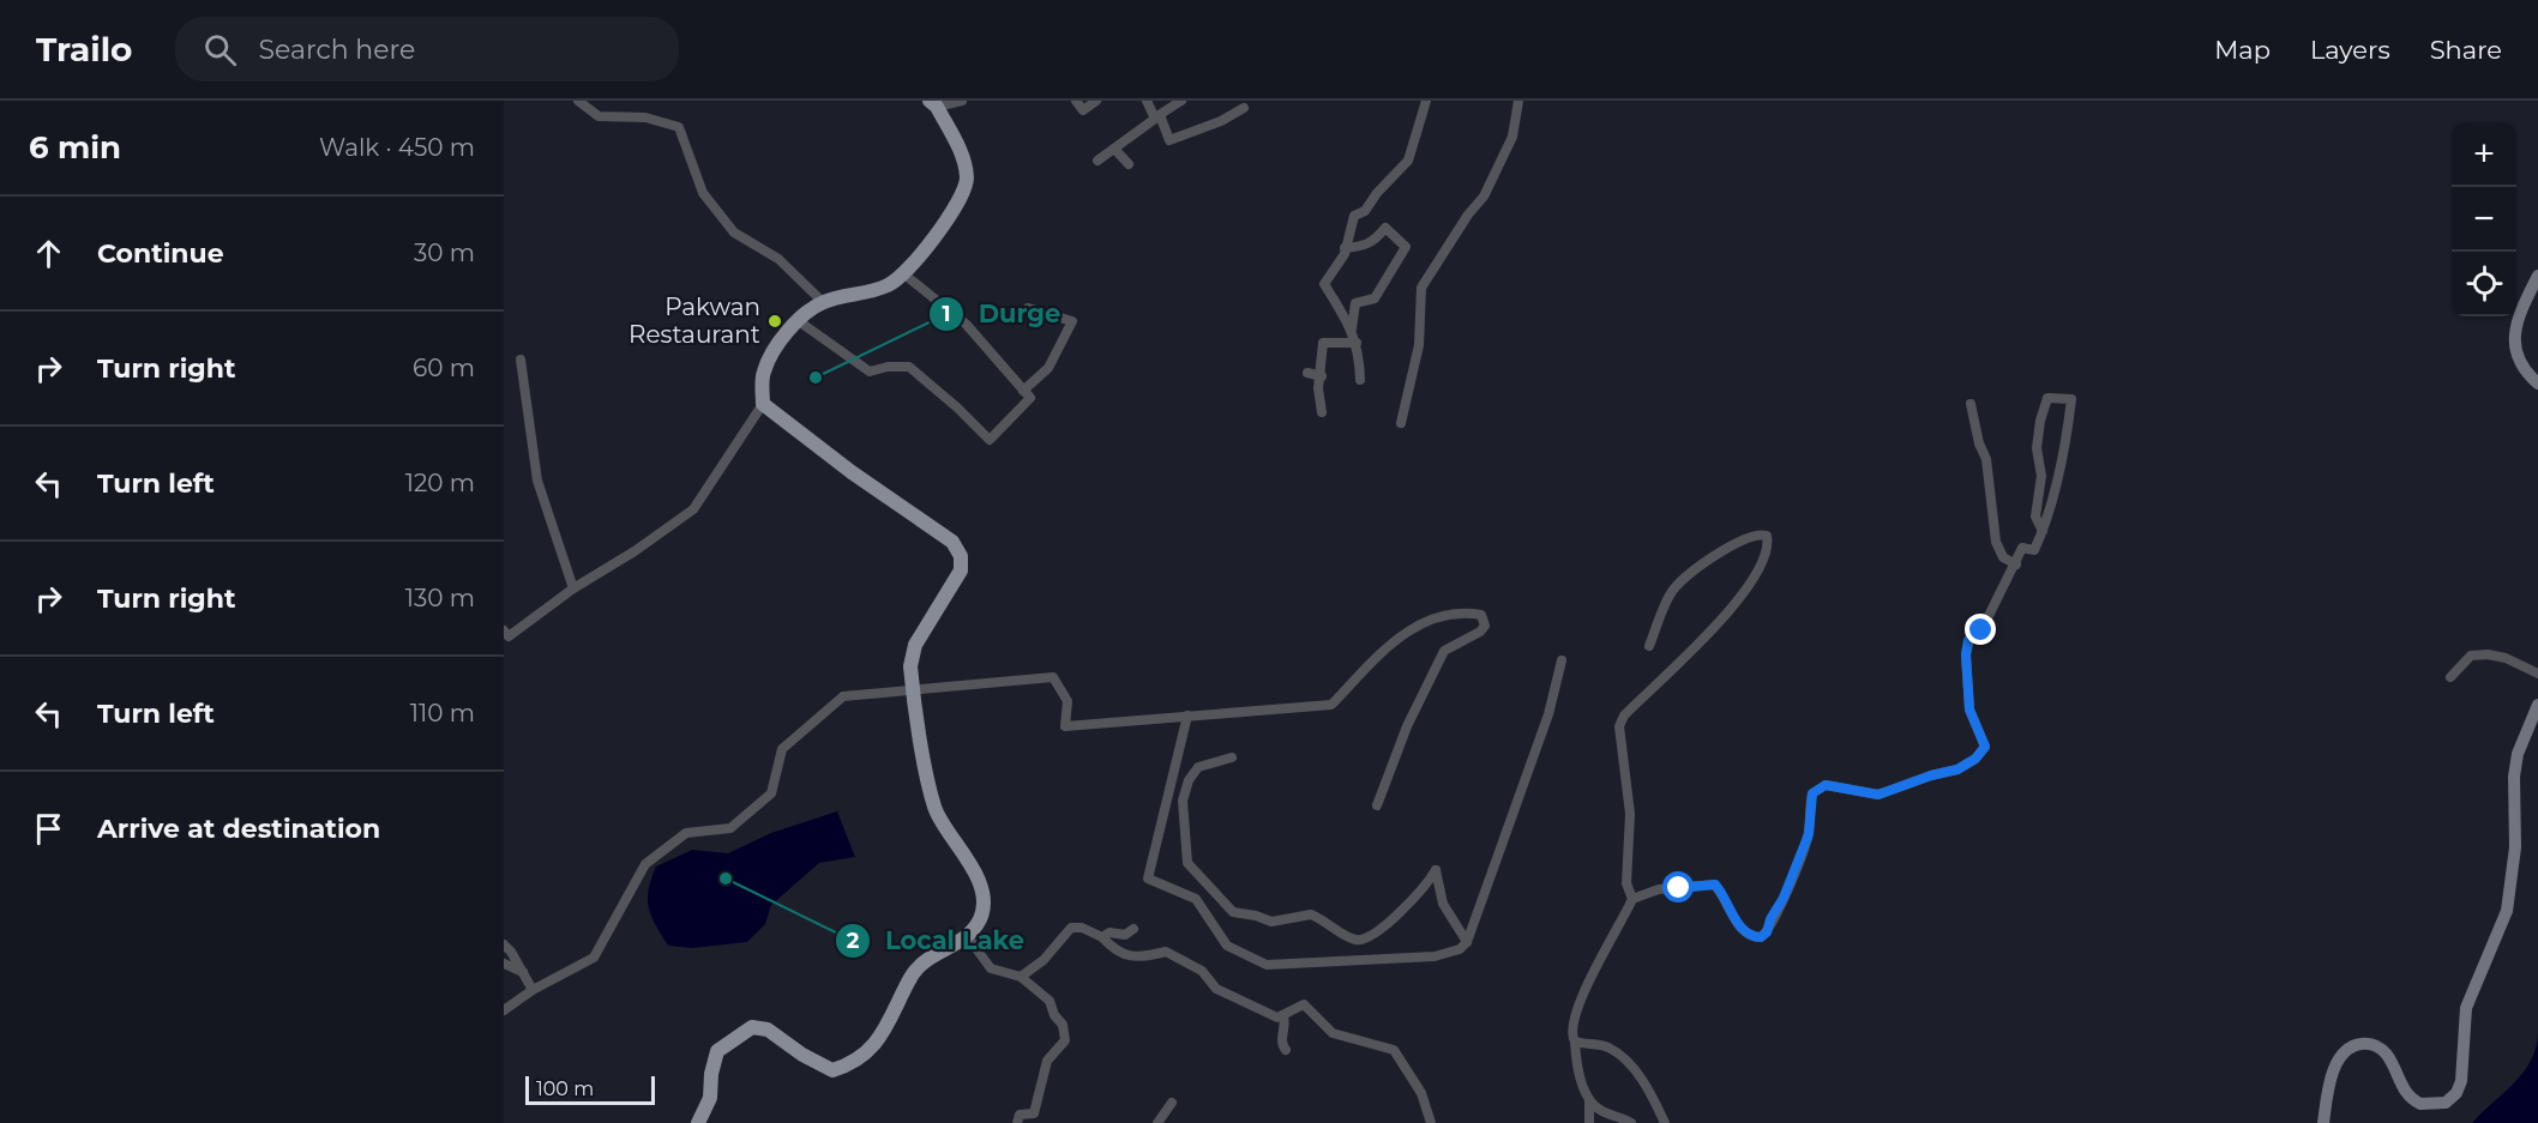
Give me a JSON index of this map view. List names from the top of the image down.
{
  "places": ["Pakwan Restaurant", "Durge", "Local Lake"],
  "scale_bar": "100 m",
  "page": {
    "header": "Trailo",
    "search": "Search here",
    "nav": ["Map", "Layers", "Share"],
    "heading": ["6 min", "Walk · 450 m"],
    "map_buttons": ["+", "−"],
    "list": [
      ["Continue", "30 m"],
      ["Turn right", "60 m"],
      ["Turn left", "120 m"],
      ["Turn right", "130 m"],
      ["Turn left", "110 m"],
      "Arrive at destination"
    ],
    "scale": "100 m"
  }
}
